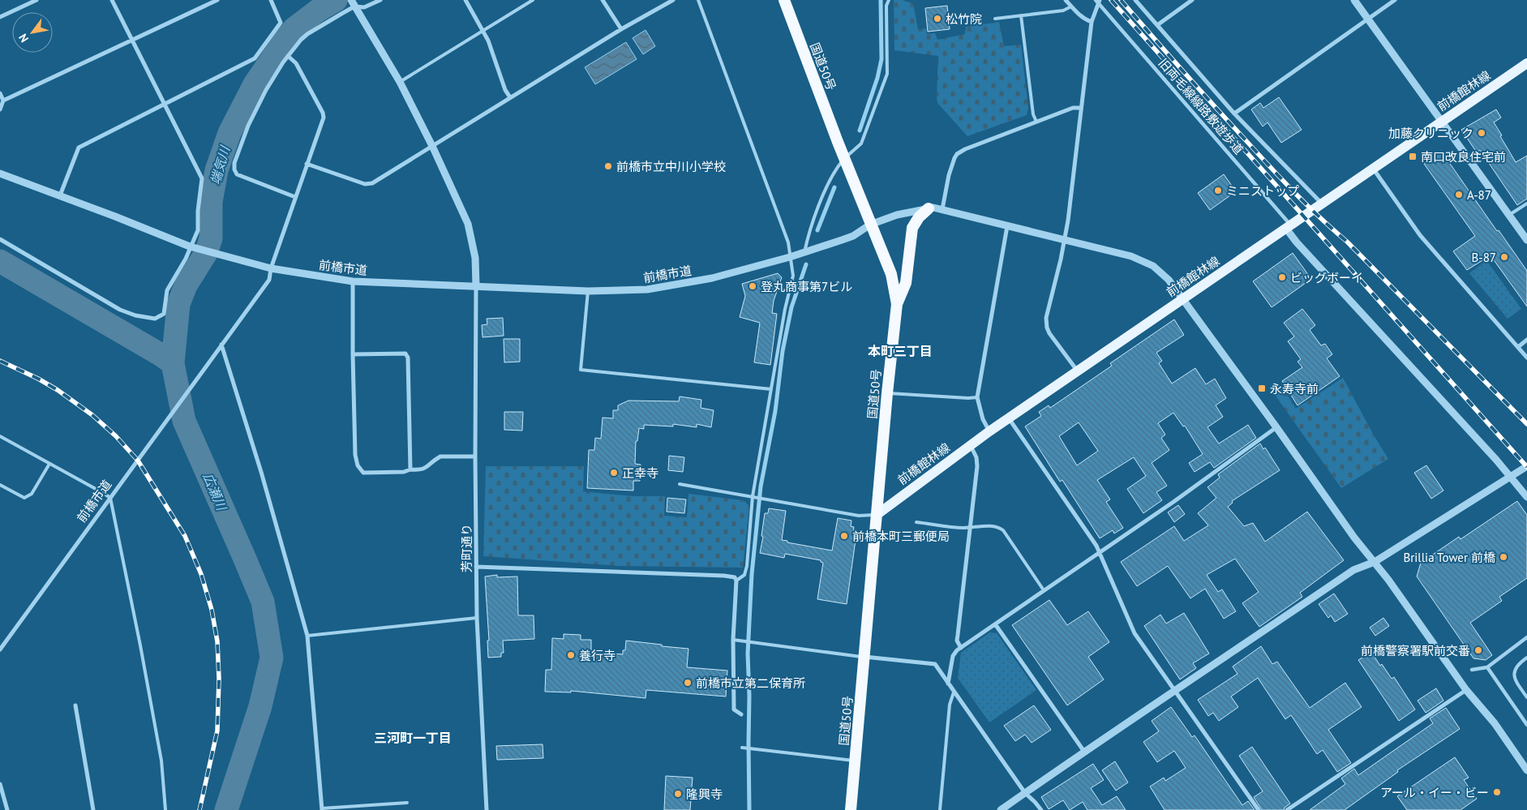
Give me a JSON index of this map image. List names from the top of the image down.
{
  "streets": {
    "highway": ["国道50号"],
    "main road": ["前橋館林線"],
    "street": ["旧両毛線線路敷遊歩道", "前橋市道", "芳町通り"]
  },
  "crossings": [
    ["国道50号", "前橋館林線"],
    ["国道50号", "前橋市道"],
    ["前橋館林線", "旧両毛線線路敷遊歩道"],
    ["前橋館林線", "前橋市道"],
    ["前橋市道", "芳町通り"]
  ],
  "districts": ["本町三丁目", "三河町一丁目"],
  "water": ["端気川", "広瀬川"],
  "places": {
    "other": [
      "松竹院",
      "加藤クリニック",
      "前橋市立中川小学校",
      "ミニストップ",
      "A-87",
      "B-87",
      "ビッグボーイ",
      "登丸商事第7ビル",
      "正幸寺",
      "前橋本町三郵便局",
      "Brillia Tower 前橋",
      "前橋警察署駅前交番",
      "養行寺",
      "前橋市立第二保育所",
      "アール・イー・ビー",
      "隆興寺"
    ],
    "transit": ["南口改良住宅前", "永寿寺前"]
  },
  "north": "bottom left"
}
